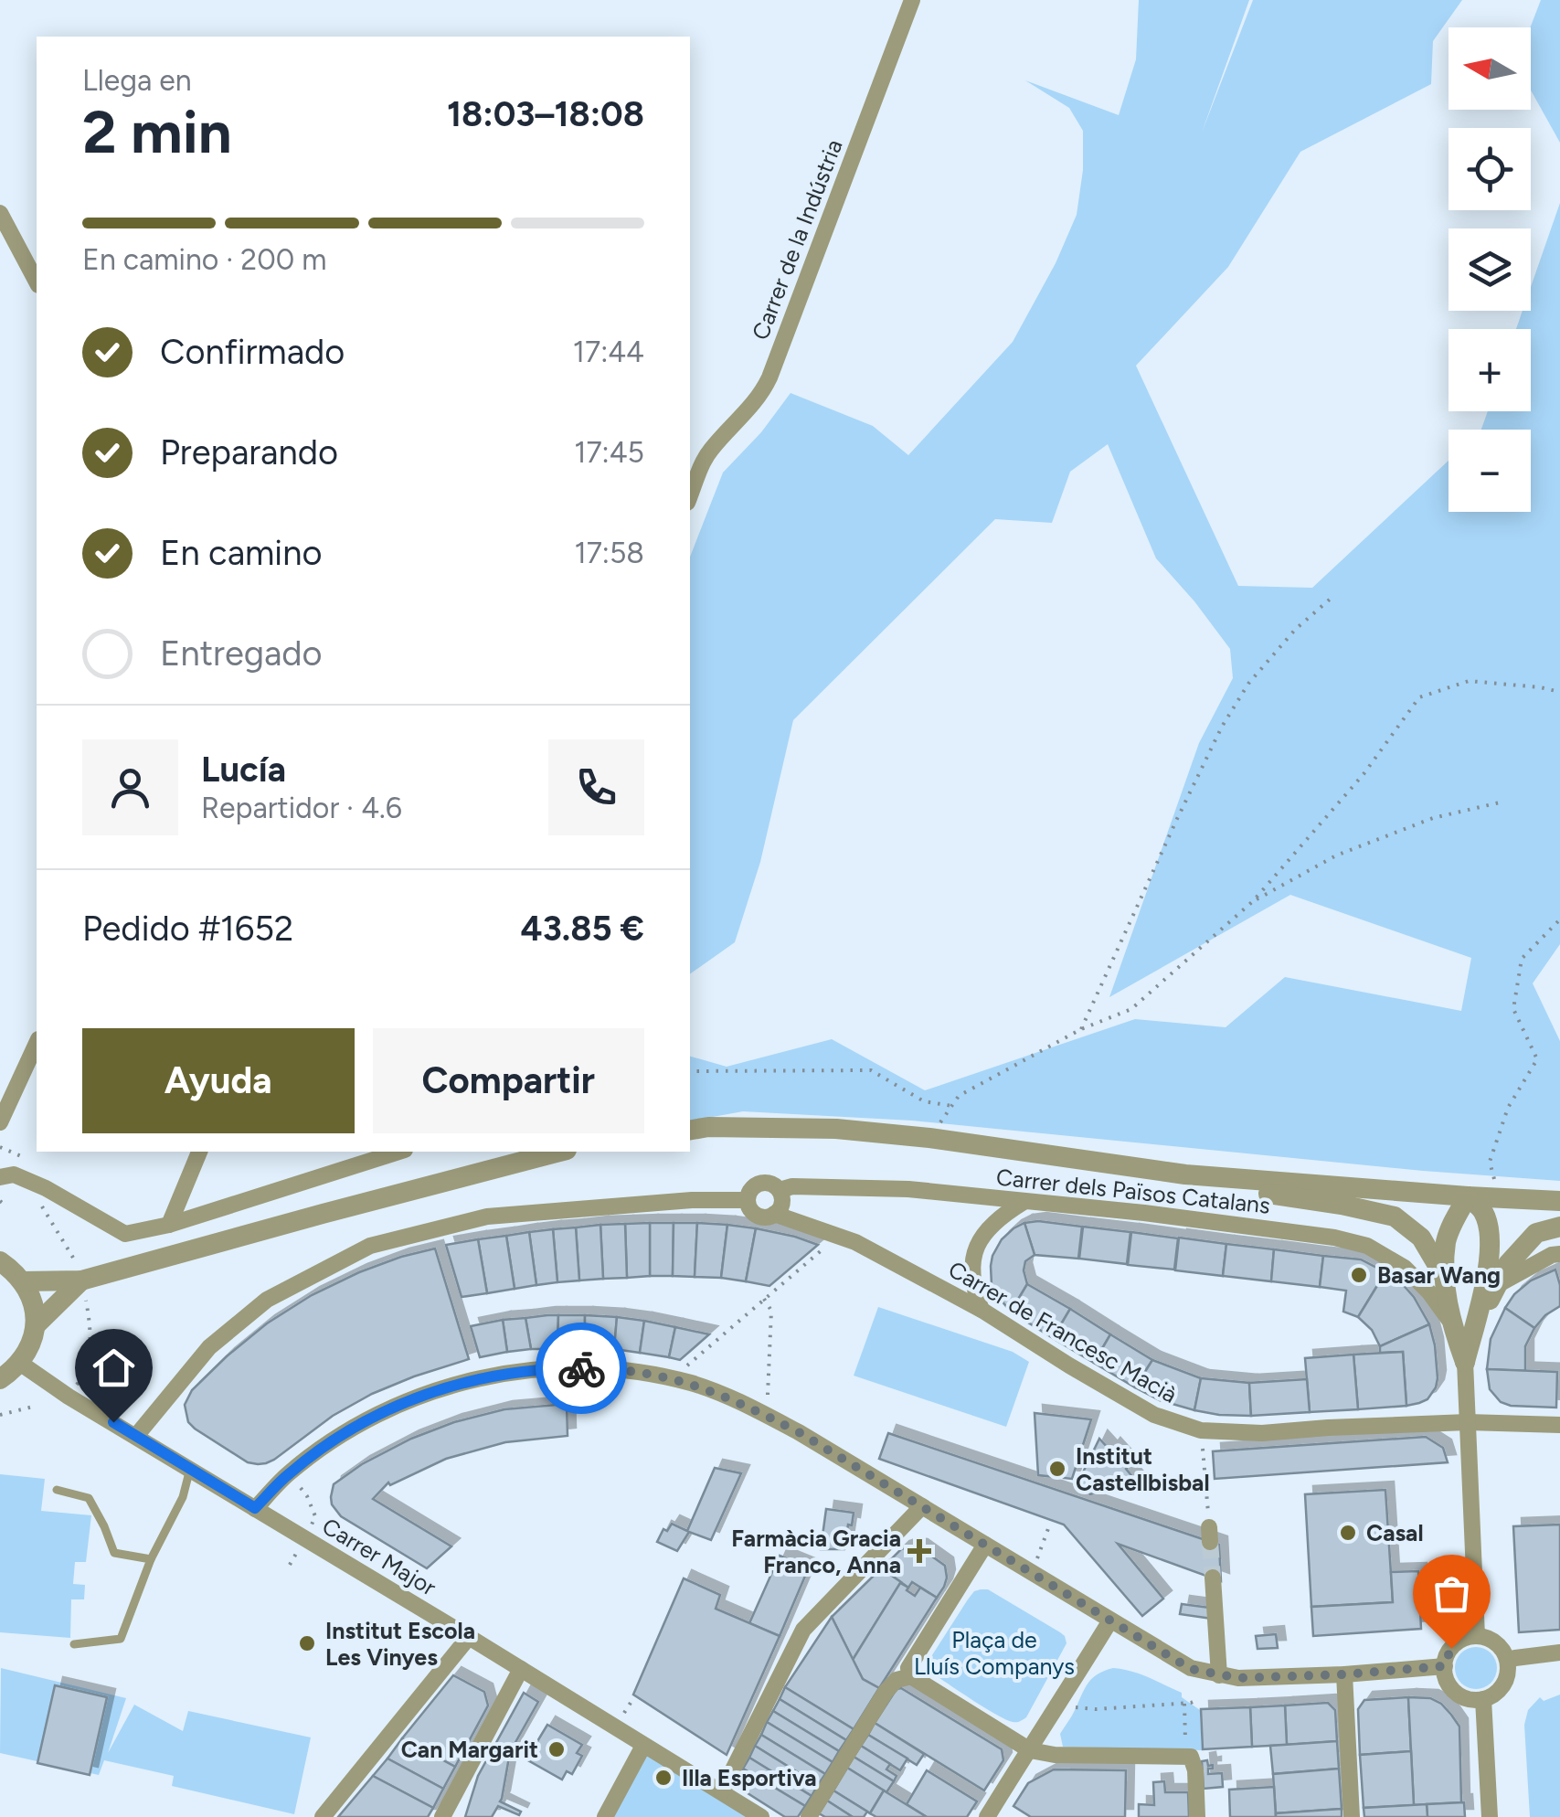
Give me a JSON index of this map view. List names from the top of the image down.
{
  "streets": {
    "street": [
      "Carrer de la Indústria",
      "Carrer dels Països Catalans",
      "Carrer de Francesc Macià",
      "Carrer Major"
    ]
  },
  "crossings": [
    ["Carrer dels Països Catalans", "Carrer de Francesc Macià"]
  ],
  "parks": ["Plaça de Lluís Companys"],
  "places": {
    "other": [
      "Basar Wang",
      "Institut Castellbisbal",
      "Casal",
      "Institut Escola Les Vinyes",
      "Can Margarit",
      "Illa Esportiva"
    ],
    "health": ["Farmàcia Gracia Franco, Anna"]
  },
  "north": "left",
  "page": {
    "map_buttons": ["+", "−"],
    "heading": ["2 min", "Llega en", "18:03–18:08"],
    "panel": [
      "Lucía",
      "Repartidor · 4.6",
      "Pedido #1652",
      "43.85 €"
    ],
    "bar": "En camino · 200 m",
    "list": [
      ["Confirmado", "17:44"],
      ["Preparando", "17:45"],
      ["En camino", "17:58"],
      "Entregado"
    ],
    "buttons": ["Ayuda", "Compartir"]
  }
}
